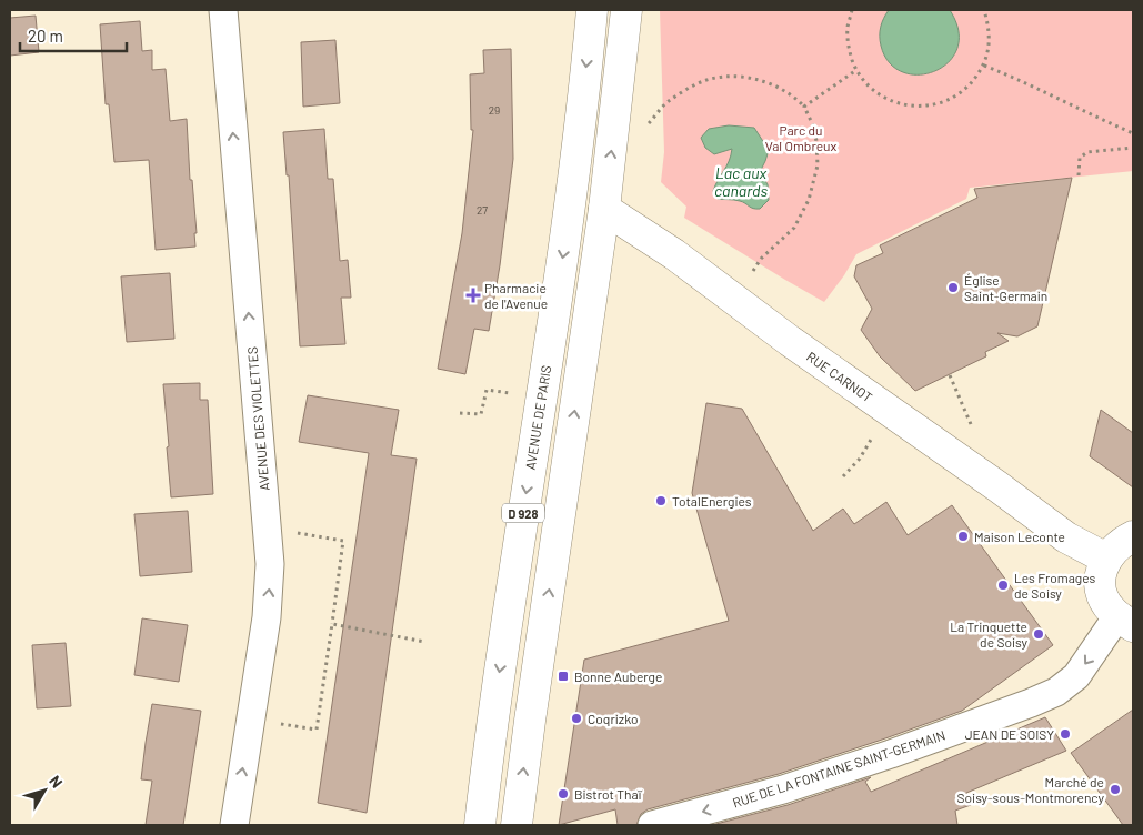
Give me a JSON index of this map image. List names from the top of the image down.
{
  "streets": {
    "main road": ["RUE CARNOT", "AVENUE DE PARIS", "D 928"],
    "street": ["AVENUE DES VIOLETTES", "RUE DE LA FONTAINE SAINT-GERMAIN"]
  },
  "crossings": [
    ["RUE CARNOT", "AVENUE DE PARIS"],
    ["RUE CARNOT", "D 928"]
  ],
  "one_way": ["AVENUE DES VIOLETTES", "RUE DE LA FONTAINE SAINT-GERMAIN"],
  "water": ["Lac aux canards"],
  "parks": ["Parc du Val Ombreux"],
  "places": {
    "other": [
      "Église Saint-Germain",
      "TotalEnergies",
      "Maison Leconte",
      "Les Fromages de Soisy",
      "La Trinquette de Soisy",
      "Coqrizko",
      "JEAN DE SOISY",
      "Marché de Soisy-sous-Montmorency",
      "Bistrot Thaï"
    ],
    "health": ["Pharmacie de l'Avenue"],
    "transit": ["Bonne Auberge"]
  },
  "house_numbers": ["29", "27"],
  "scale_bar": "20 m",
  "north": "top right"
}
